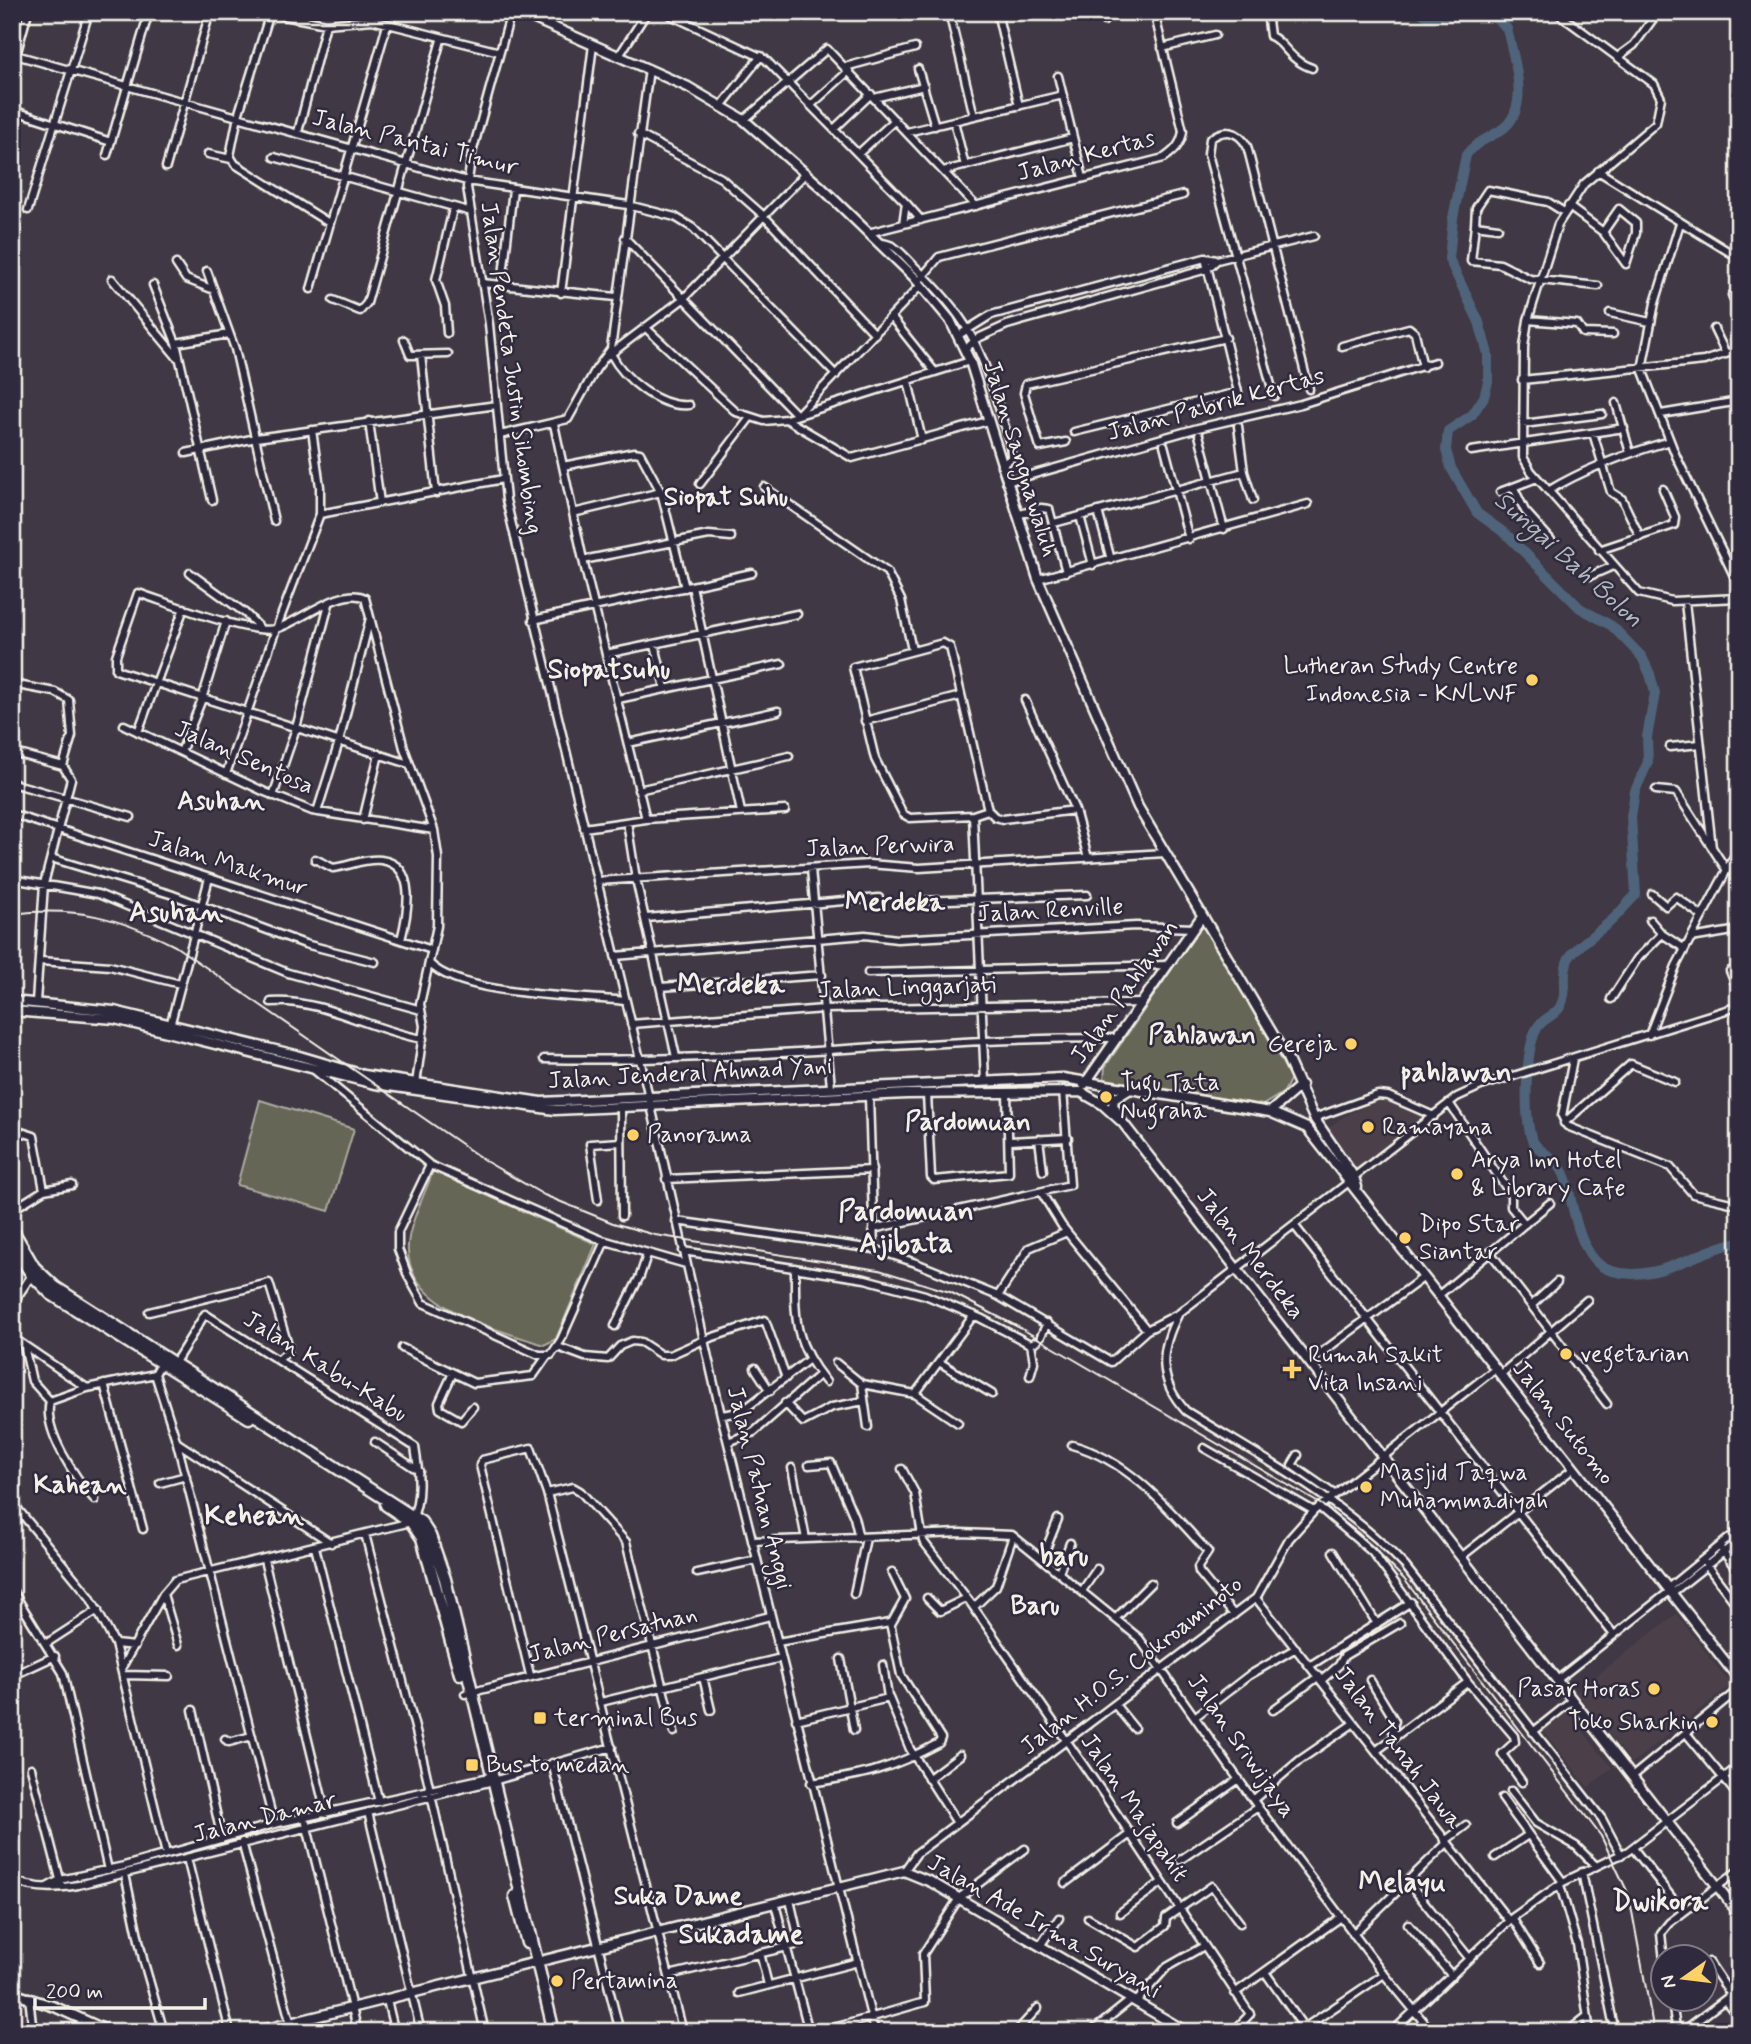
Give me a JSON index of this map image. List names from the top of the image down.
{
  "streets": {
    "main road": [
      "Jalan Sangnawaluh",
      "Jalan Pahlawan",
      "Jalan Jenderal Ahmad Yani",
      "Jalan Merdeka",
      "Jalan Sutomo",
      "Jalan Ade Irma Suryani"
    ],
    "street": [
      "Jalan Pantai Timur",
      "Jalan Kertas",
      "Jalan Pendeta Justin Sihombing",
      "Jalan Pabrik Kertas",
      "Jalan Sentosa",
      "Jalan Perwira",
      "Jalan Makmur",
      "Jalan Renville",
      "Jalan Linggarjati",
      "Jalan Kabu-Kabu",
      "Jalan Patuan Anggi",
      "Jalan Persatuan",
      "Jalan H.O.S. Cokroaminoto",
      "Jalan Sriwijaya",
      "Jalan Tanah Jawa",
      "Jalan Majapahit",
      "Jalan Damar"
    ]
  },
  "crossings": [
    ["Jalan Pantai Timur", "Jalan Pendeta Justin Sihombing"],
    ["Jalan Kertas", "Jalan Sangnawaluh"],
    ["Jalan Pendeta Justin Sihombing", "Jalan Perwira"],
    ["Jalan Pendeta Justin Sihombing", "Jalan Renville"],
    ["Jalan Pendeta Justin Sihombing", "Jalan Linggarjati"],
    ["Jalan Pendeta Justin Sihombing", "Jalan Jenderal Ahmad Yani"],
    ["Jalan Pendeta Justin Sihombing", "Jalan Patuan Anggi"],
    ["Jalan Pabrik Kertas", "Jalan Sangnawaluh"],
    ["Jalan Sangnawaluh", "Jalan Perwira"],
    ["Jalan Sangnawaluh", "Jalan Pahlawan"],
    ["Jalan Sangnawaluh", "Jalan Sutomo"],
    ["Jalan Renville", "Jalan Pahlawan"],
    ["Jalan Linggarjati", "Jalan Pahlawan"],
    ["Jalan Pahlawan", "Jalan Jenderal Ahmad Yani"],
    ["Jalan Pahlawan", "Jalan Merdeka"],
    ["Jalan Pahlawan", "Jalan Sutomo"],
    ["Jalan Jenderal Ahmad Yani", "Jalan Merdeka"],
    ["Jalan Jenderal Ahmad Yani", "Jalan Sutomo"],
    ["Jalan Jenderal Ahmad Yani", "Jalan Patuan Anggi"],
    ["Jalan Merdeka", "Jalan H.O.S. Cokroaminoto"],
    ["Jalan Sutomo", "Jalan H.O.S. Cokroaminoto"],
    ["Jalan Patuan Anggi", "Jalan Persatuan"],
    ["Jalan Patuan Anggi", "Jalan Ade Irma Suryani"],
    ["Jalan H.O.S. Cokroaminoto", "Jalan Sriwijaya"],
    ["Jalan H.O.S. Cokroaminoto", "Jalan Tanah Jawa"],
    ["Jalan H.O.S. Cokroaminoto", "Jalan Majapahit"],
    ["Jalan H.O.S. Cokroaminoto", "Jalan Ade Irma Suryani"]
  ],
  "districts": [
    "Siopat Suhu",
    "Siopatsuhu",
    "Asuhan",
    "Merdeka",
    "Asuhan",
    "Merdeka",
    "Pahlawan",
    "pahlawan",
    "Pardomuan",
    "Pardomuan Ajibata",
    "Kahean",
    "Kehean",
    "baru",
    "Baru",
    "Melayu",
    "Suka Dame",
    "Dwikora",
    "Sukadame"
  ],
  "water": ["Sungai Bah Bolon"],
  "places": {
    "other": [
      "Lutheran Study Centre Indonesia - KNLWF",
      "Gereja",
      "Tugu Tata Nugraha",
      "Ramayana",
      "Panorama",
      "Arya Inn Hotel & Library Cafe",
      "Dipo Star Siantar",
      "vegetarian",
      "Masjid Taqwa Muhammadiyah",
      "Pasar Horas",
      "Toko Sharkin",
      "Pertamina"
    ],
    "health": ["Rumah Sakit Vita Insani"],
    "transit": ["terminal Bus", "Bus to medan"]
  },
  "scale_bar": "200 m",
  "north": "left"
}
